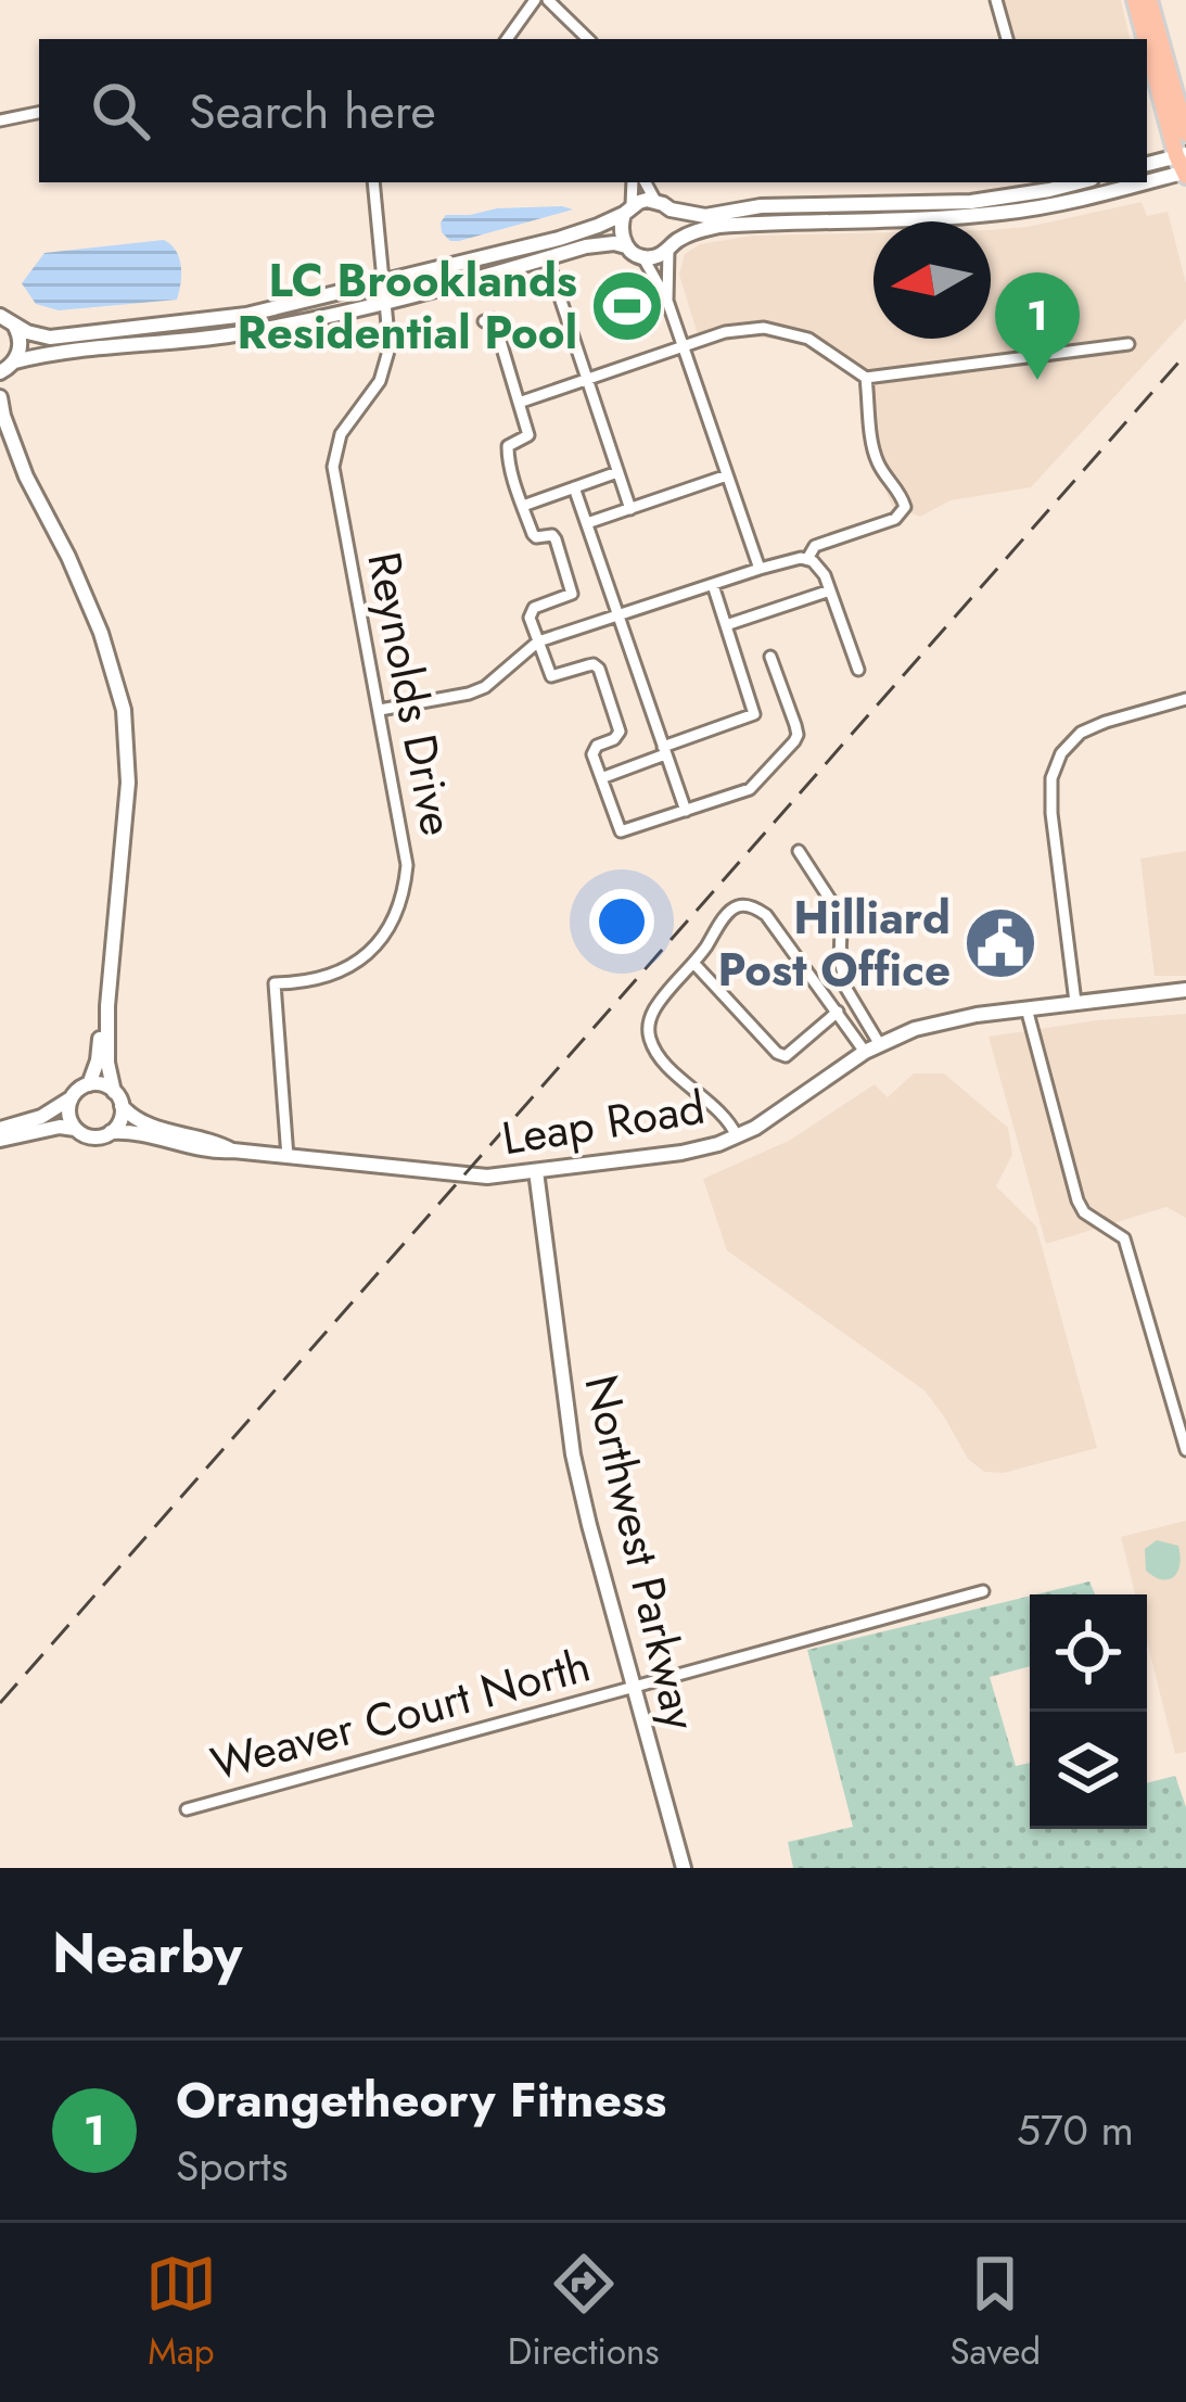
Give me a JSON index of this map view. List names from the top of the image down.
{
  "streets": {
    "street": [
      "Reynolds Drive",
      "Leap Road",
      "Northwest Parkway",
      "Weaver Court North"
    ]
  },
  "crossings": [
    ["Reynolds Drive", "Leap Road"],
    ["Leap Road", "Northwest Parkway"],
    ["Northwest Parkway", "Weaver Court North"]
  ],
  "places": {
    "sports": ["LC Brooklands Residential Pool"],
    "public building": ["Hilliard Post Office"]
  },
  "north": "left",
  "page": {
    "search": "Search here",
    "pins": "1",
    "heading": "Nearby",
    "list": [
      {
        "mark": "1",
        "name": "Orangetheory Fitness",
        "note": "Sports",
        "value": "570 m"
      }
    ],
    "nav": ["Map", "Directions", "Saved"]
  }
}
